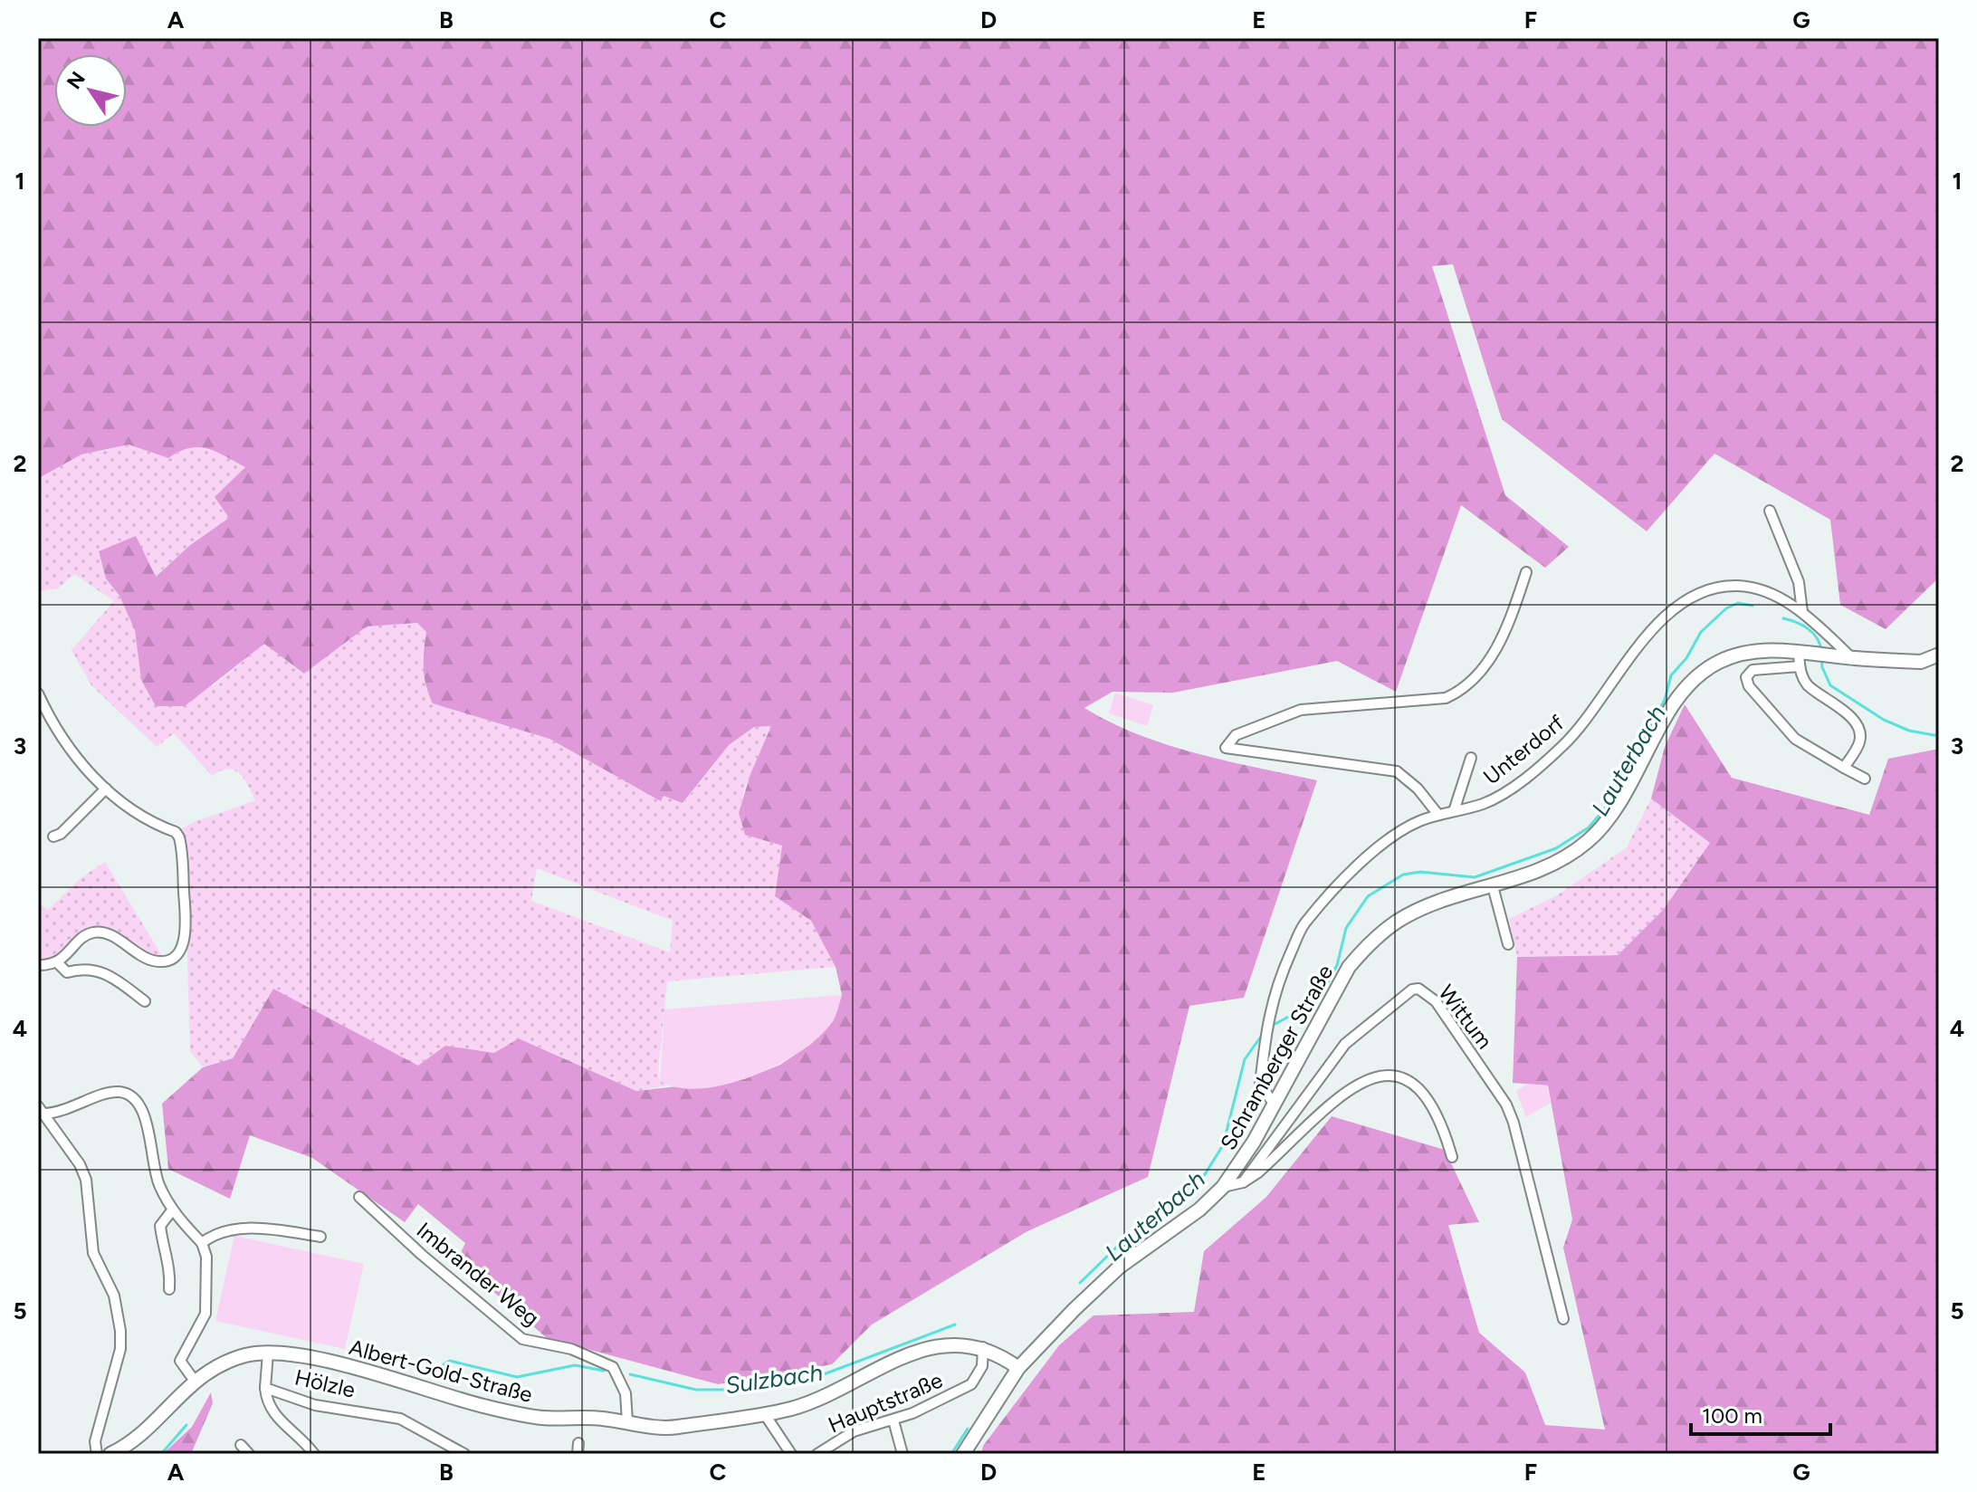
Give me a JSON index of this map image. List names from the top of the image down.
{
  "streets": {
    "main road": ["Schramberger Straße", "Albert-Gold-Straße", "Hölzle"],
    "street": [
      "Unterdorf",
      "Wittum",
      "Imbrander Weg",
      "Hauptstraße"
    ]
  },
  "crossings": [
    ["Unterdorf", "Schramberger Straße"],
    ["Imbrander Weg", "Albert-Gold-Straße"],
    ["Albert-Gold-Straße", "Hölzle"],
    ["Albert-Gold-Straße", "Hauptstraße"]
  ],
  "water": ["Lauterbach", "Sulzbach"],
  "scale_bar": "100 m",
  "north": "top left",
  "grid": {
    "columns": [
      "A",
      "B",
      "C",
      "D",
      "E",
      "F",
      "G"
    ],
    "rows": [
      "1",
      "2",
      "3",
      "4",
      "5"
    ]
  }
}
